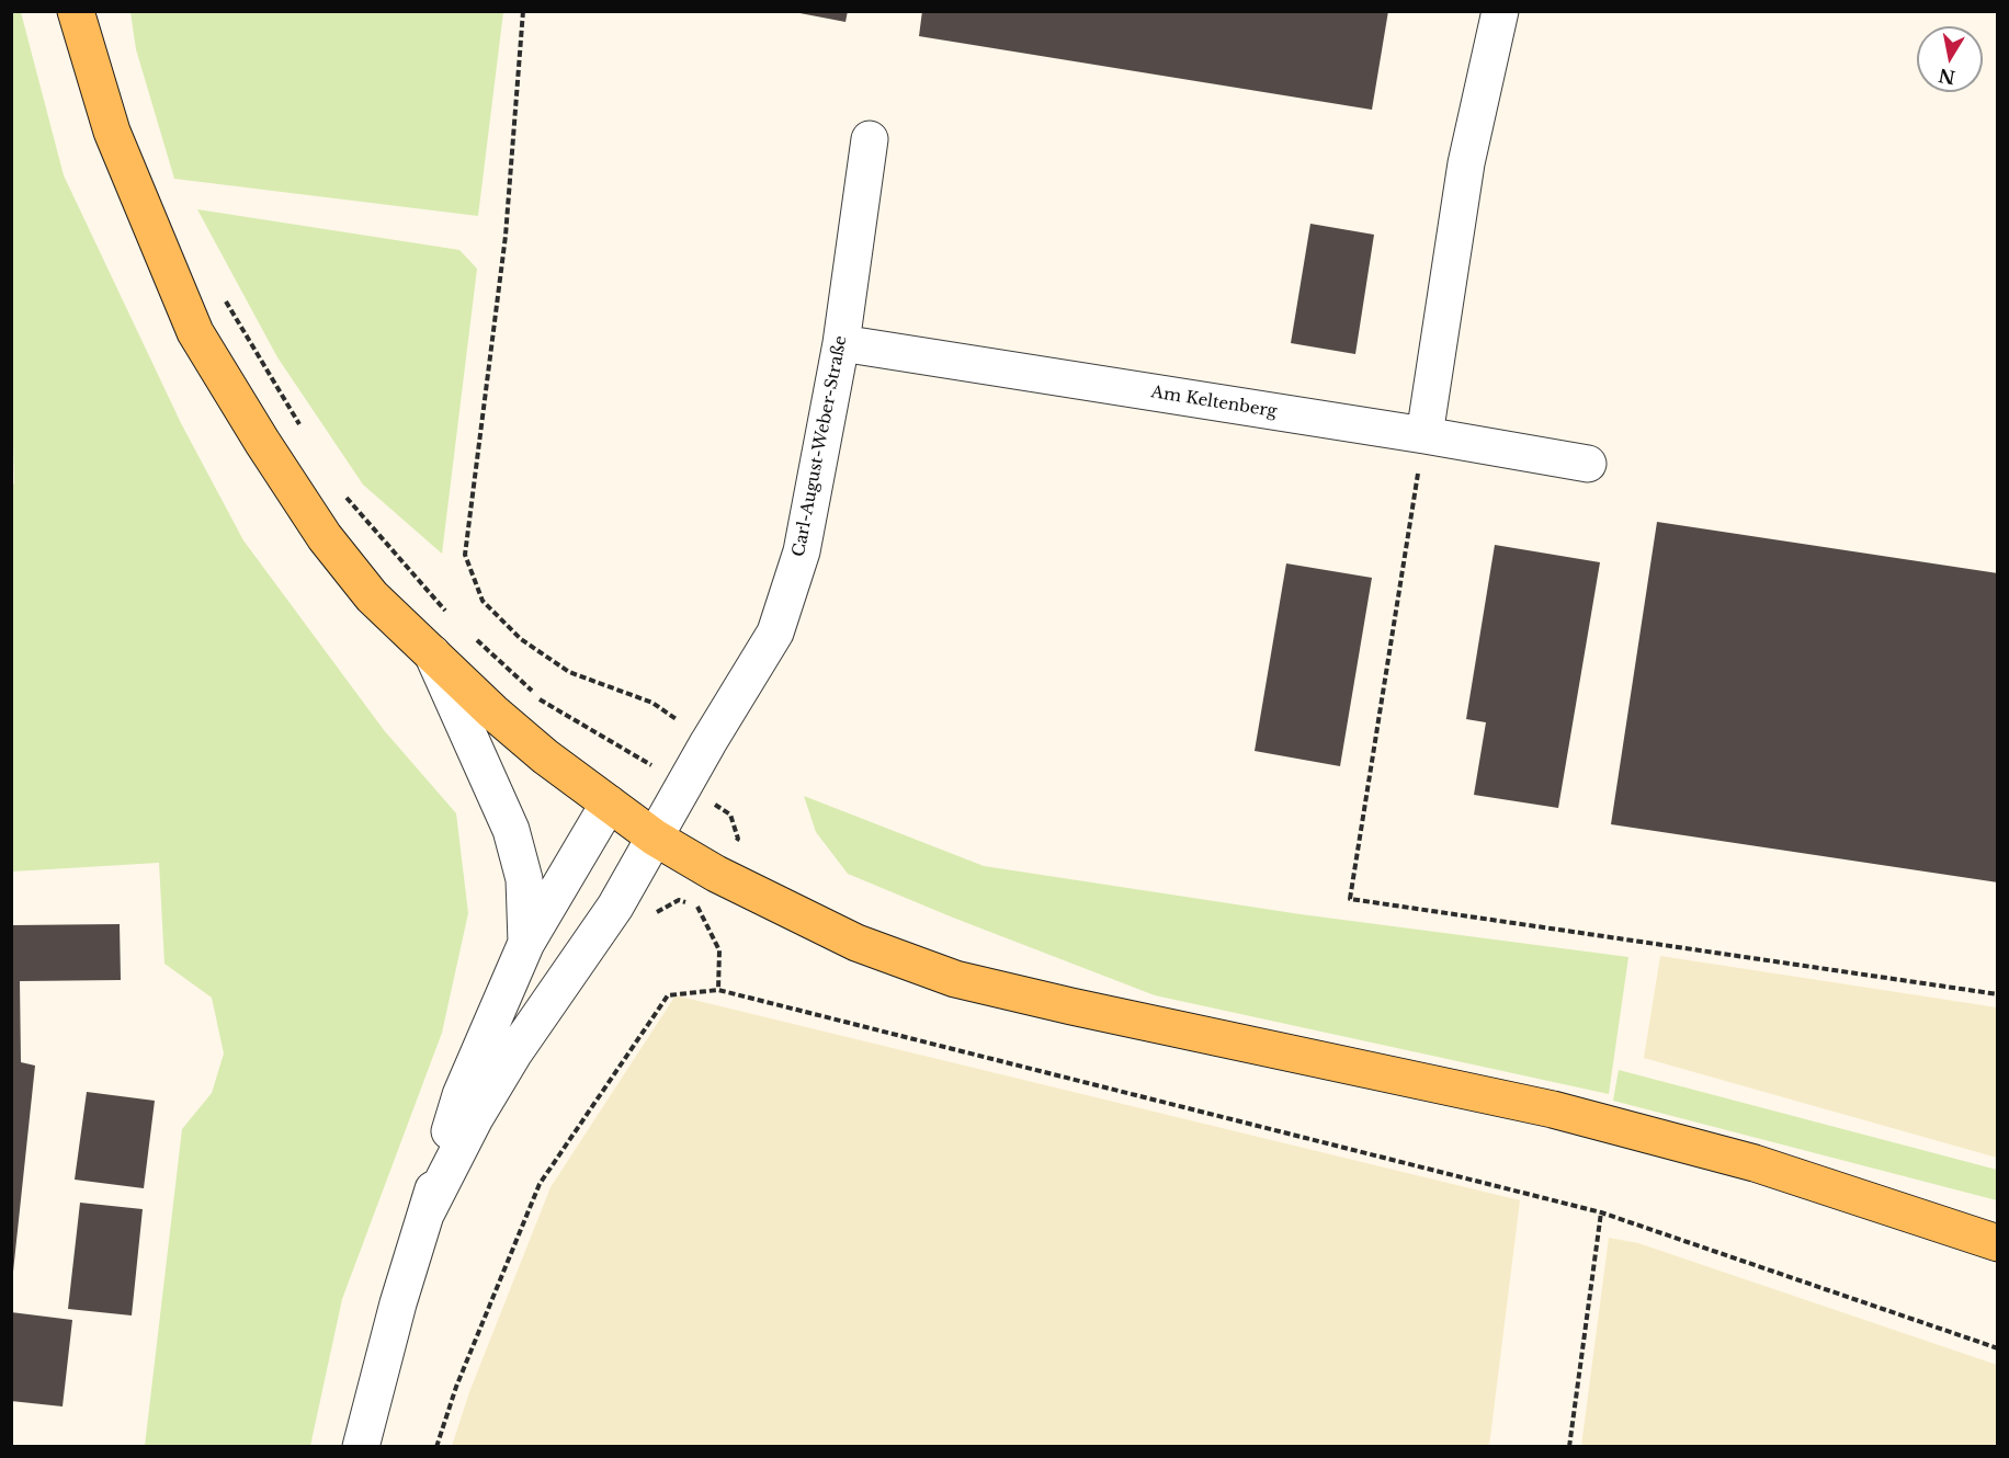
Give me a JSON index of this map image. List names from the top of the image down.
{
  "streets": {
    "street": ["Am Keltenberg", "Carl-August-Weber-Straße"]
  },
  "crossings": [
    ["Am Keltenberg", "Carl-August-Weber-Straße"]
  ],
  "north": "bottom"
}
